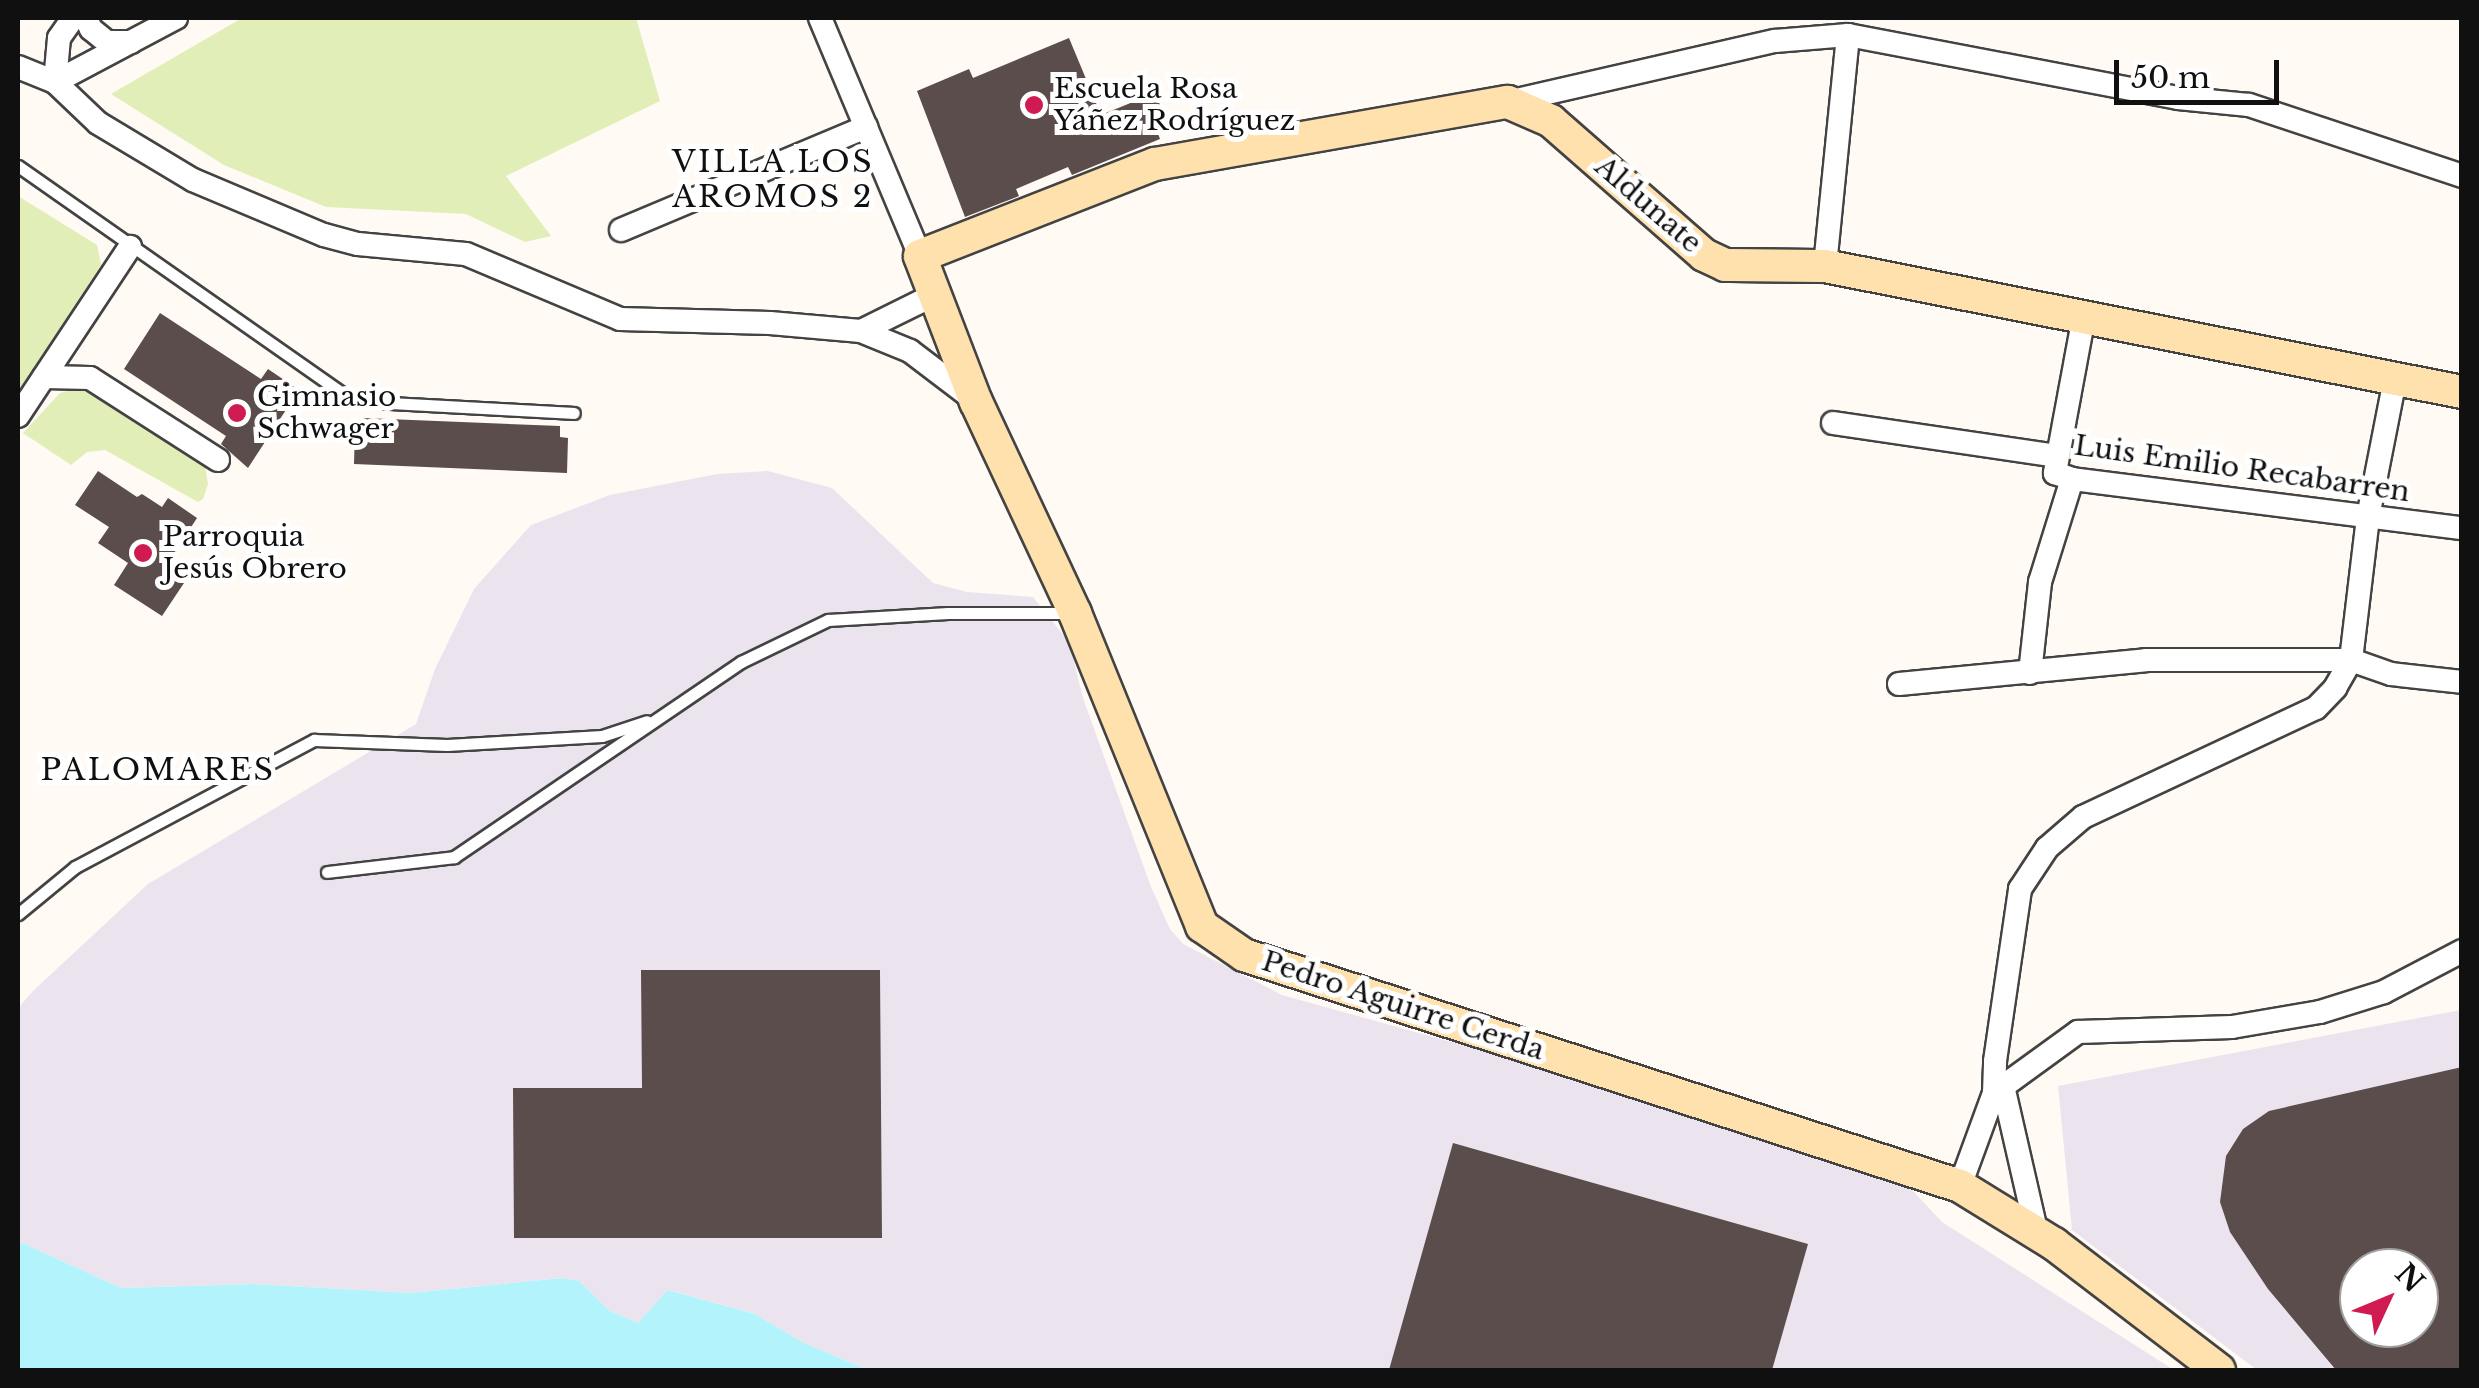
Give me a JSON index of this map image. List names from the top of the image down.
{
  "streets": {
    "street": ["Aldunate", "Luis Emilio Recabarren", "Pedro Aguirre Cerda"]
  },
  "crossings": [
    ["Aldunate", "Luis Emilio Recabarren"]
  ],
  "districts": ["VILLA LOS AROMOS 2", "PALOMARES"],
  "places": ["Escuela Rosa Yáñez Rodríguez", "Gimnasio Schwager", "Parroquia Jesús Obrero"],
  "scale_bar": "50 m",
  "north": "top right"
}
